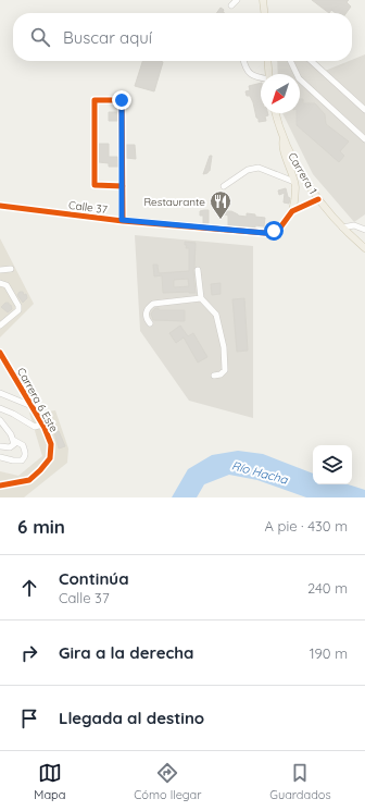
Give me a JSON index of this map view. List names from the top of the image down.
{
  "streets": {
    "main road": ["Carrera 1"],
    "street": ["Calle 37", "Carrera 6 Este"]
  },
  "crossings": [
    ["Carrera 1", "Calle 37"]
  ],
  "water": ["Río Hacha"],
  "places": {
    "restaurant": ["Restaurante"]
  },
  "north": "bottom left",
  "page": {
    "search": "Buscar aquí",
    "heading": ["6 min", "A pie · 430 m"],
    "list": [
      ["Continúa", "Calle 37", "240 m"],
      ["Gira a la derecha", "190 m"],
      "Llegada al destino"
    ],
    "nav": ["Mapa", "Cómo llegar", "Guardados"]
  }
}
